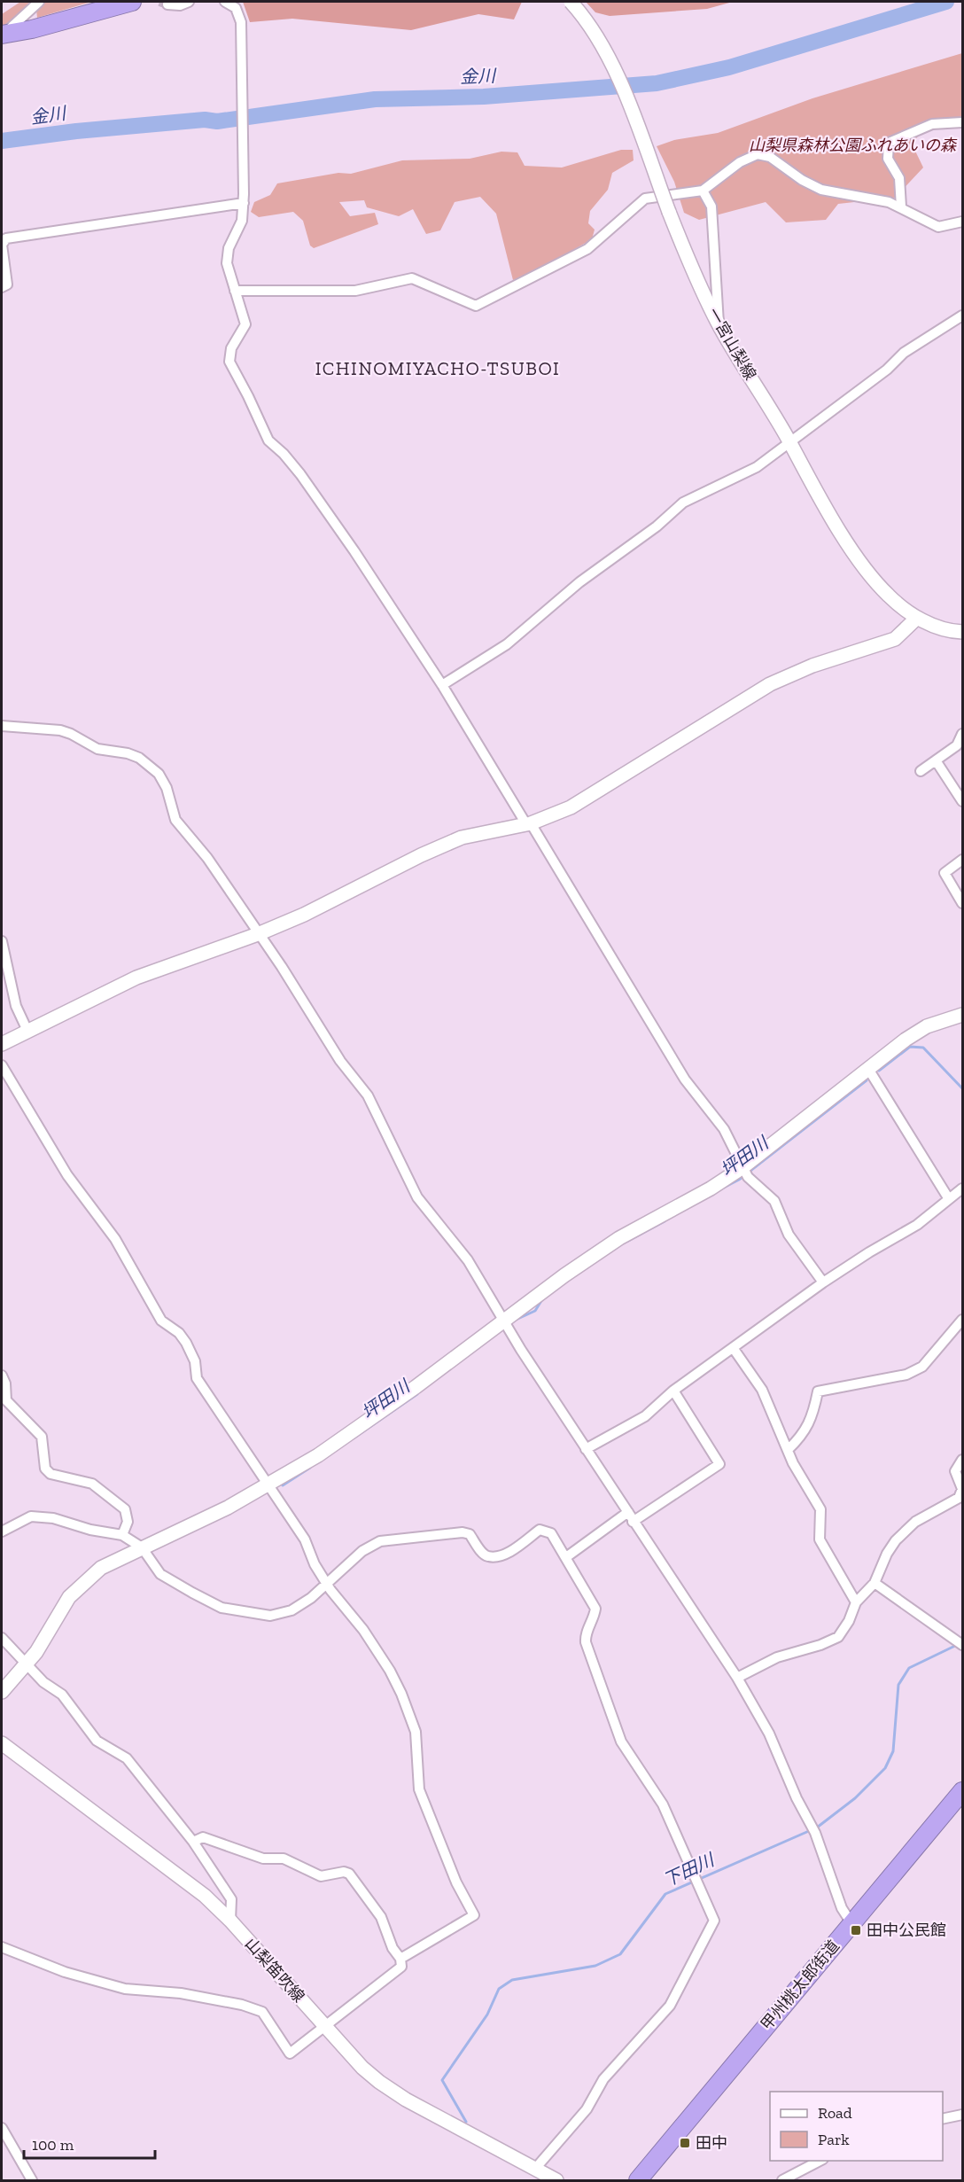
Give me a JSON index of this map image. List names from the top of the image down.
{
  "streets": {
    "highway": ["甲州桃太郎街道"],
    "street": ["一宮山梨線", "山梨笛吹線"]
  },
  "districts": ["ICHINOMIYACHO-TSUBOI"],
  "water": ["金川", "坪田川", "下田川"],
  "parks": ["山梨県森林公園ふれあいの森"],
  "places": {
    "transit": ["田中公民館", "田中"]
  },
  "legend": ["Road", "Park"],
  "scale_bar": "100 m"
}
